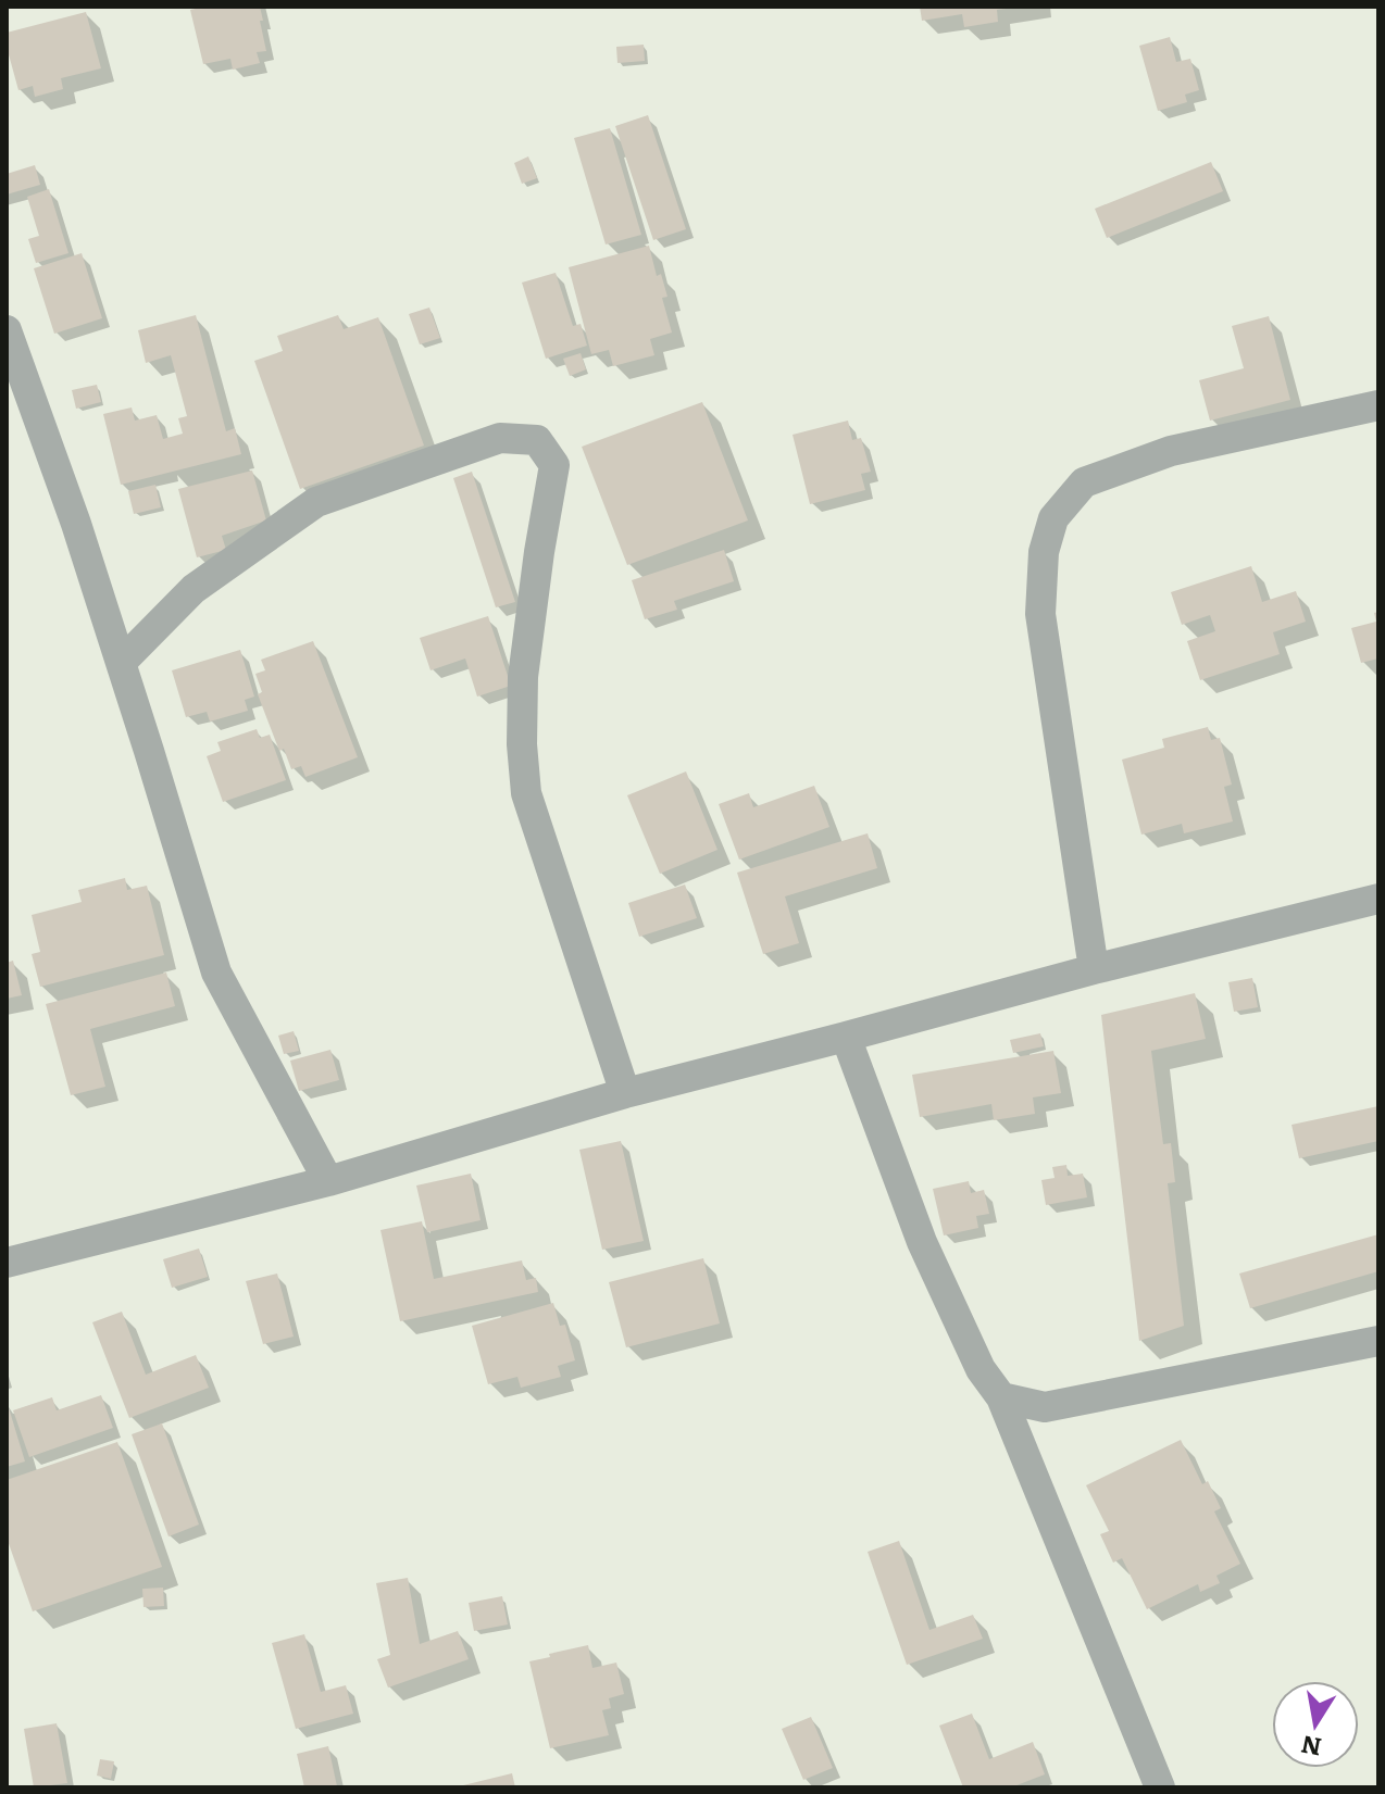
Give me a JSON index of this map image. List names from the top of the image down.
{
  "north": "bottom"
}
